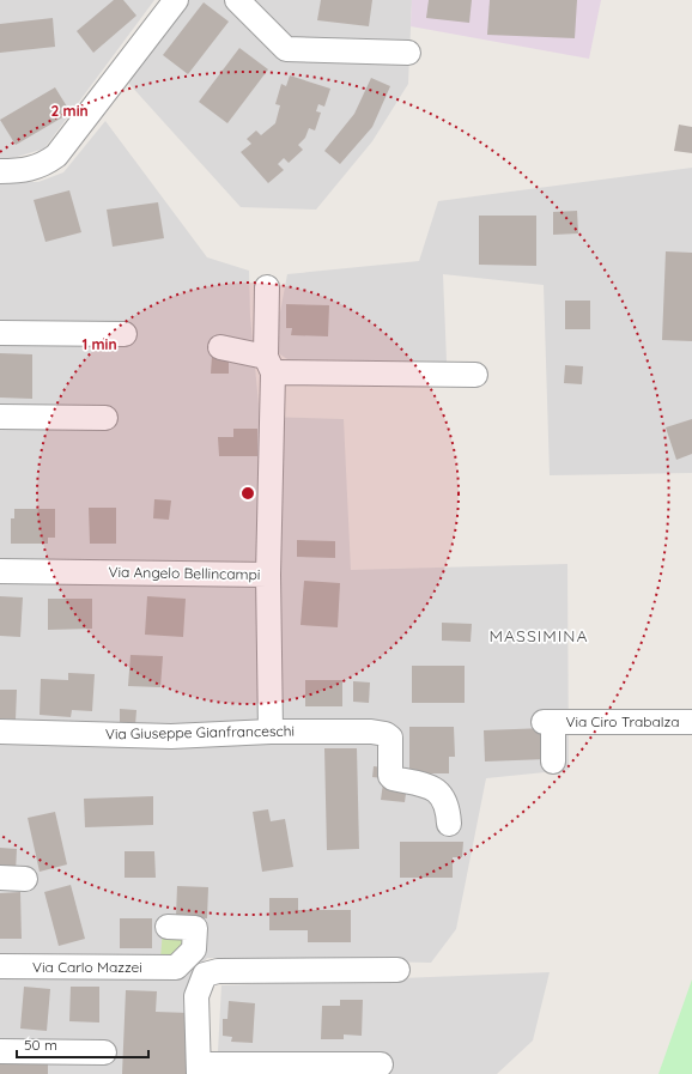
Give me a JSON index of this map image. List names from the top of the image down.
{
  "streets": {
    "street": [
      "Via Angelo Bellincampi",
      "Via Ciro Trabalza",
      "Via Giuseppe Gianfranceschi",
      "Via Carlo Mazzei"
    ]
  },
  "crossings": [
    ["Via Angelo Bellincampi", "Via Giuseppe Gianfranceschi"]
  ],
  "districts": ["MASSIMINA"],
  "scale_bar": "50 m",
  "rings": ["2 min", "1 min"]
}
